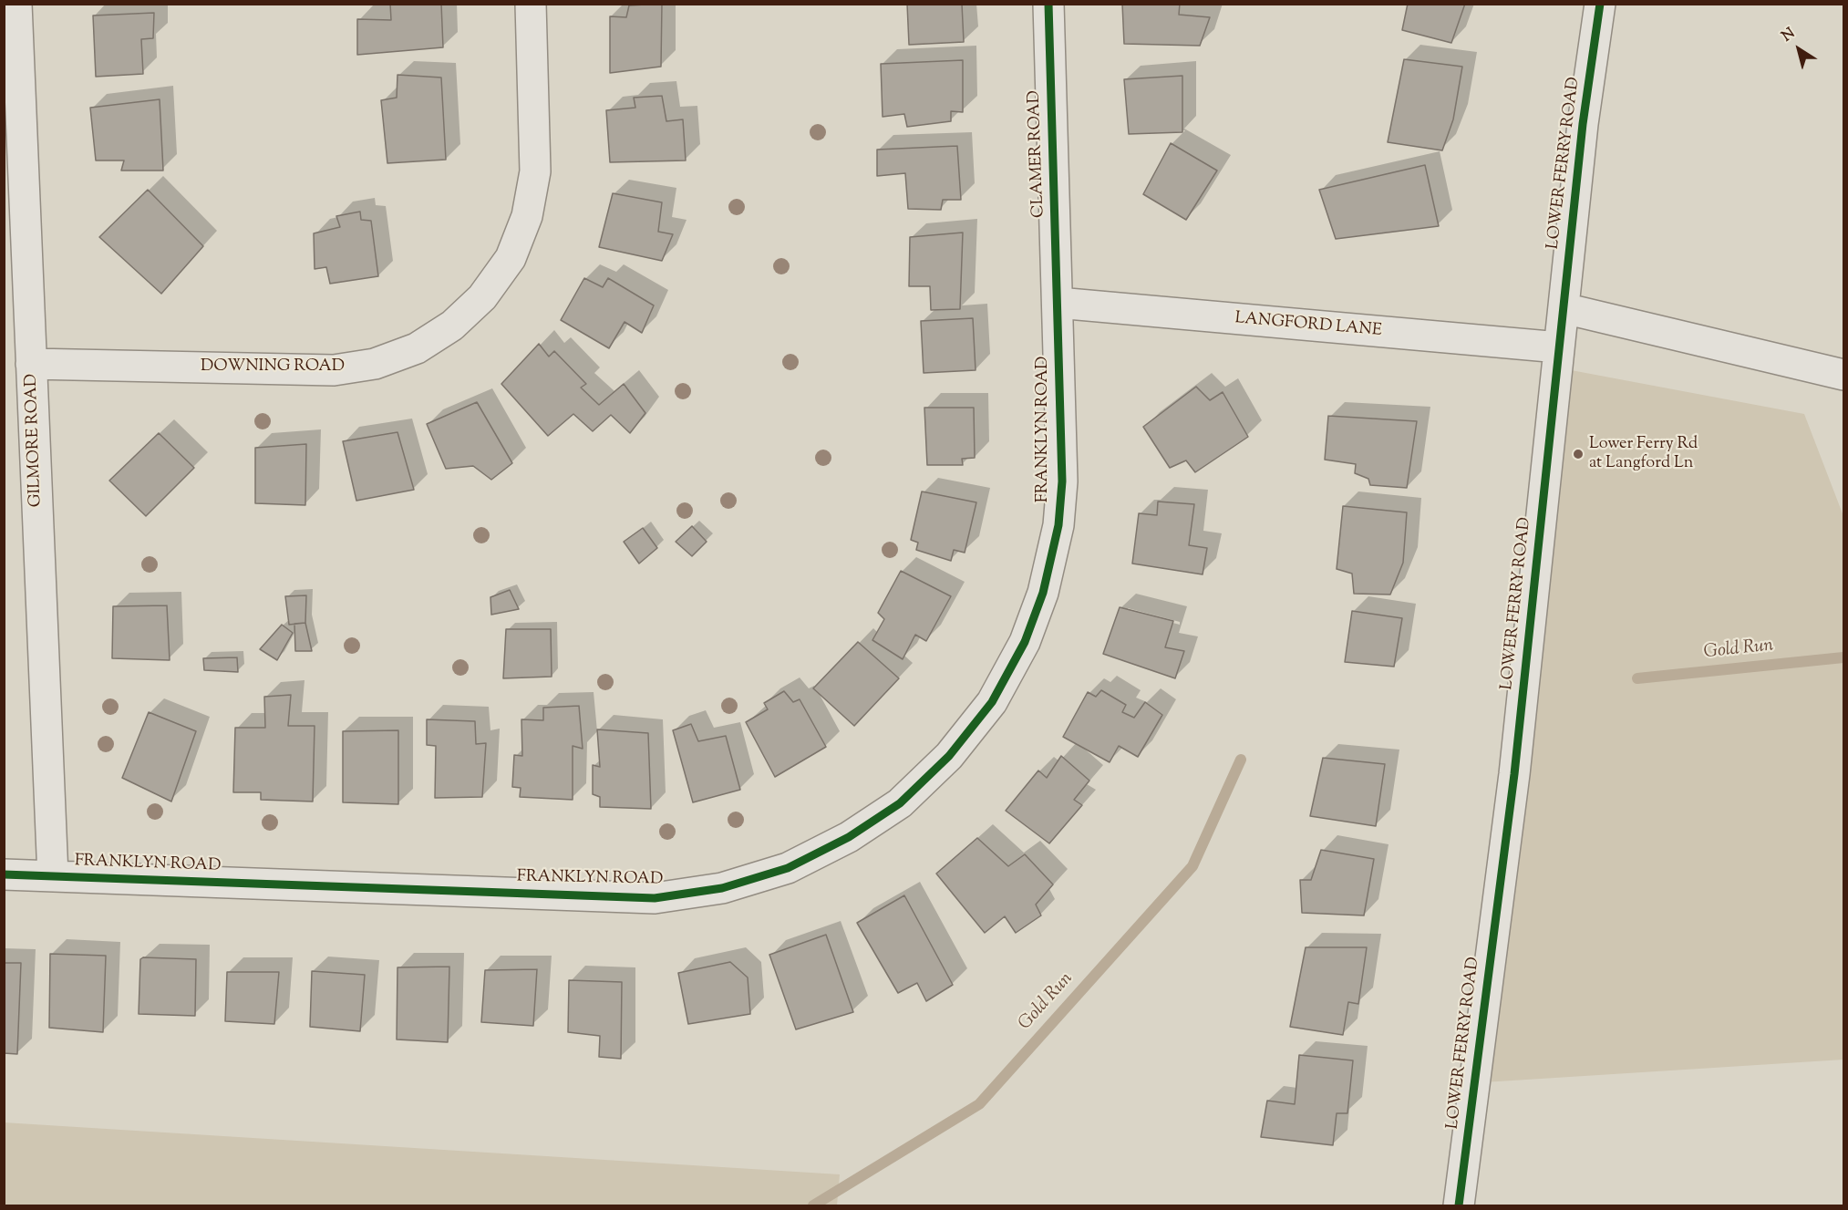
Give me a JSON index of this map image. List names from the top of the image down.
{
  "streets": {
    "street": [
      "CLAMER ROAD",
      "LOWER FERRY ROAD",
      "LANGFORD LANE",
      "DOWNING ROAD",
      "FRANKLYN ROAD",
      "GILMORE ROAD"
    ]
  },
  "crossings": [
    ["CLAMER ROAD", "LANGFORD LANE"],
    ["CLAMER ROAD", "FRANKLYN ROAD"],
    ["LOWER FERRY ROAD", "LANGFORD LANE"],
    ["LANGFORD LANE", "FRANKLYN ROAD"],
    ["DOWNING ROAD", "GILMORE ROAD"],
    ["FRANKLYN ROAD", "GILMORE ROAD"]
  ],
  "water": ["Gold Run"],
  "places": ["Lower Ferry Rd at Langford Ln"],
  "north": "top left"
}
